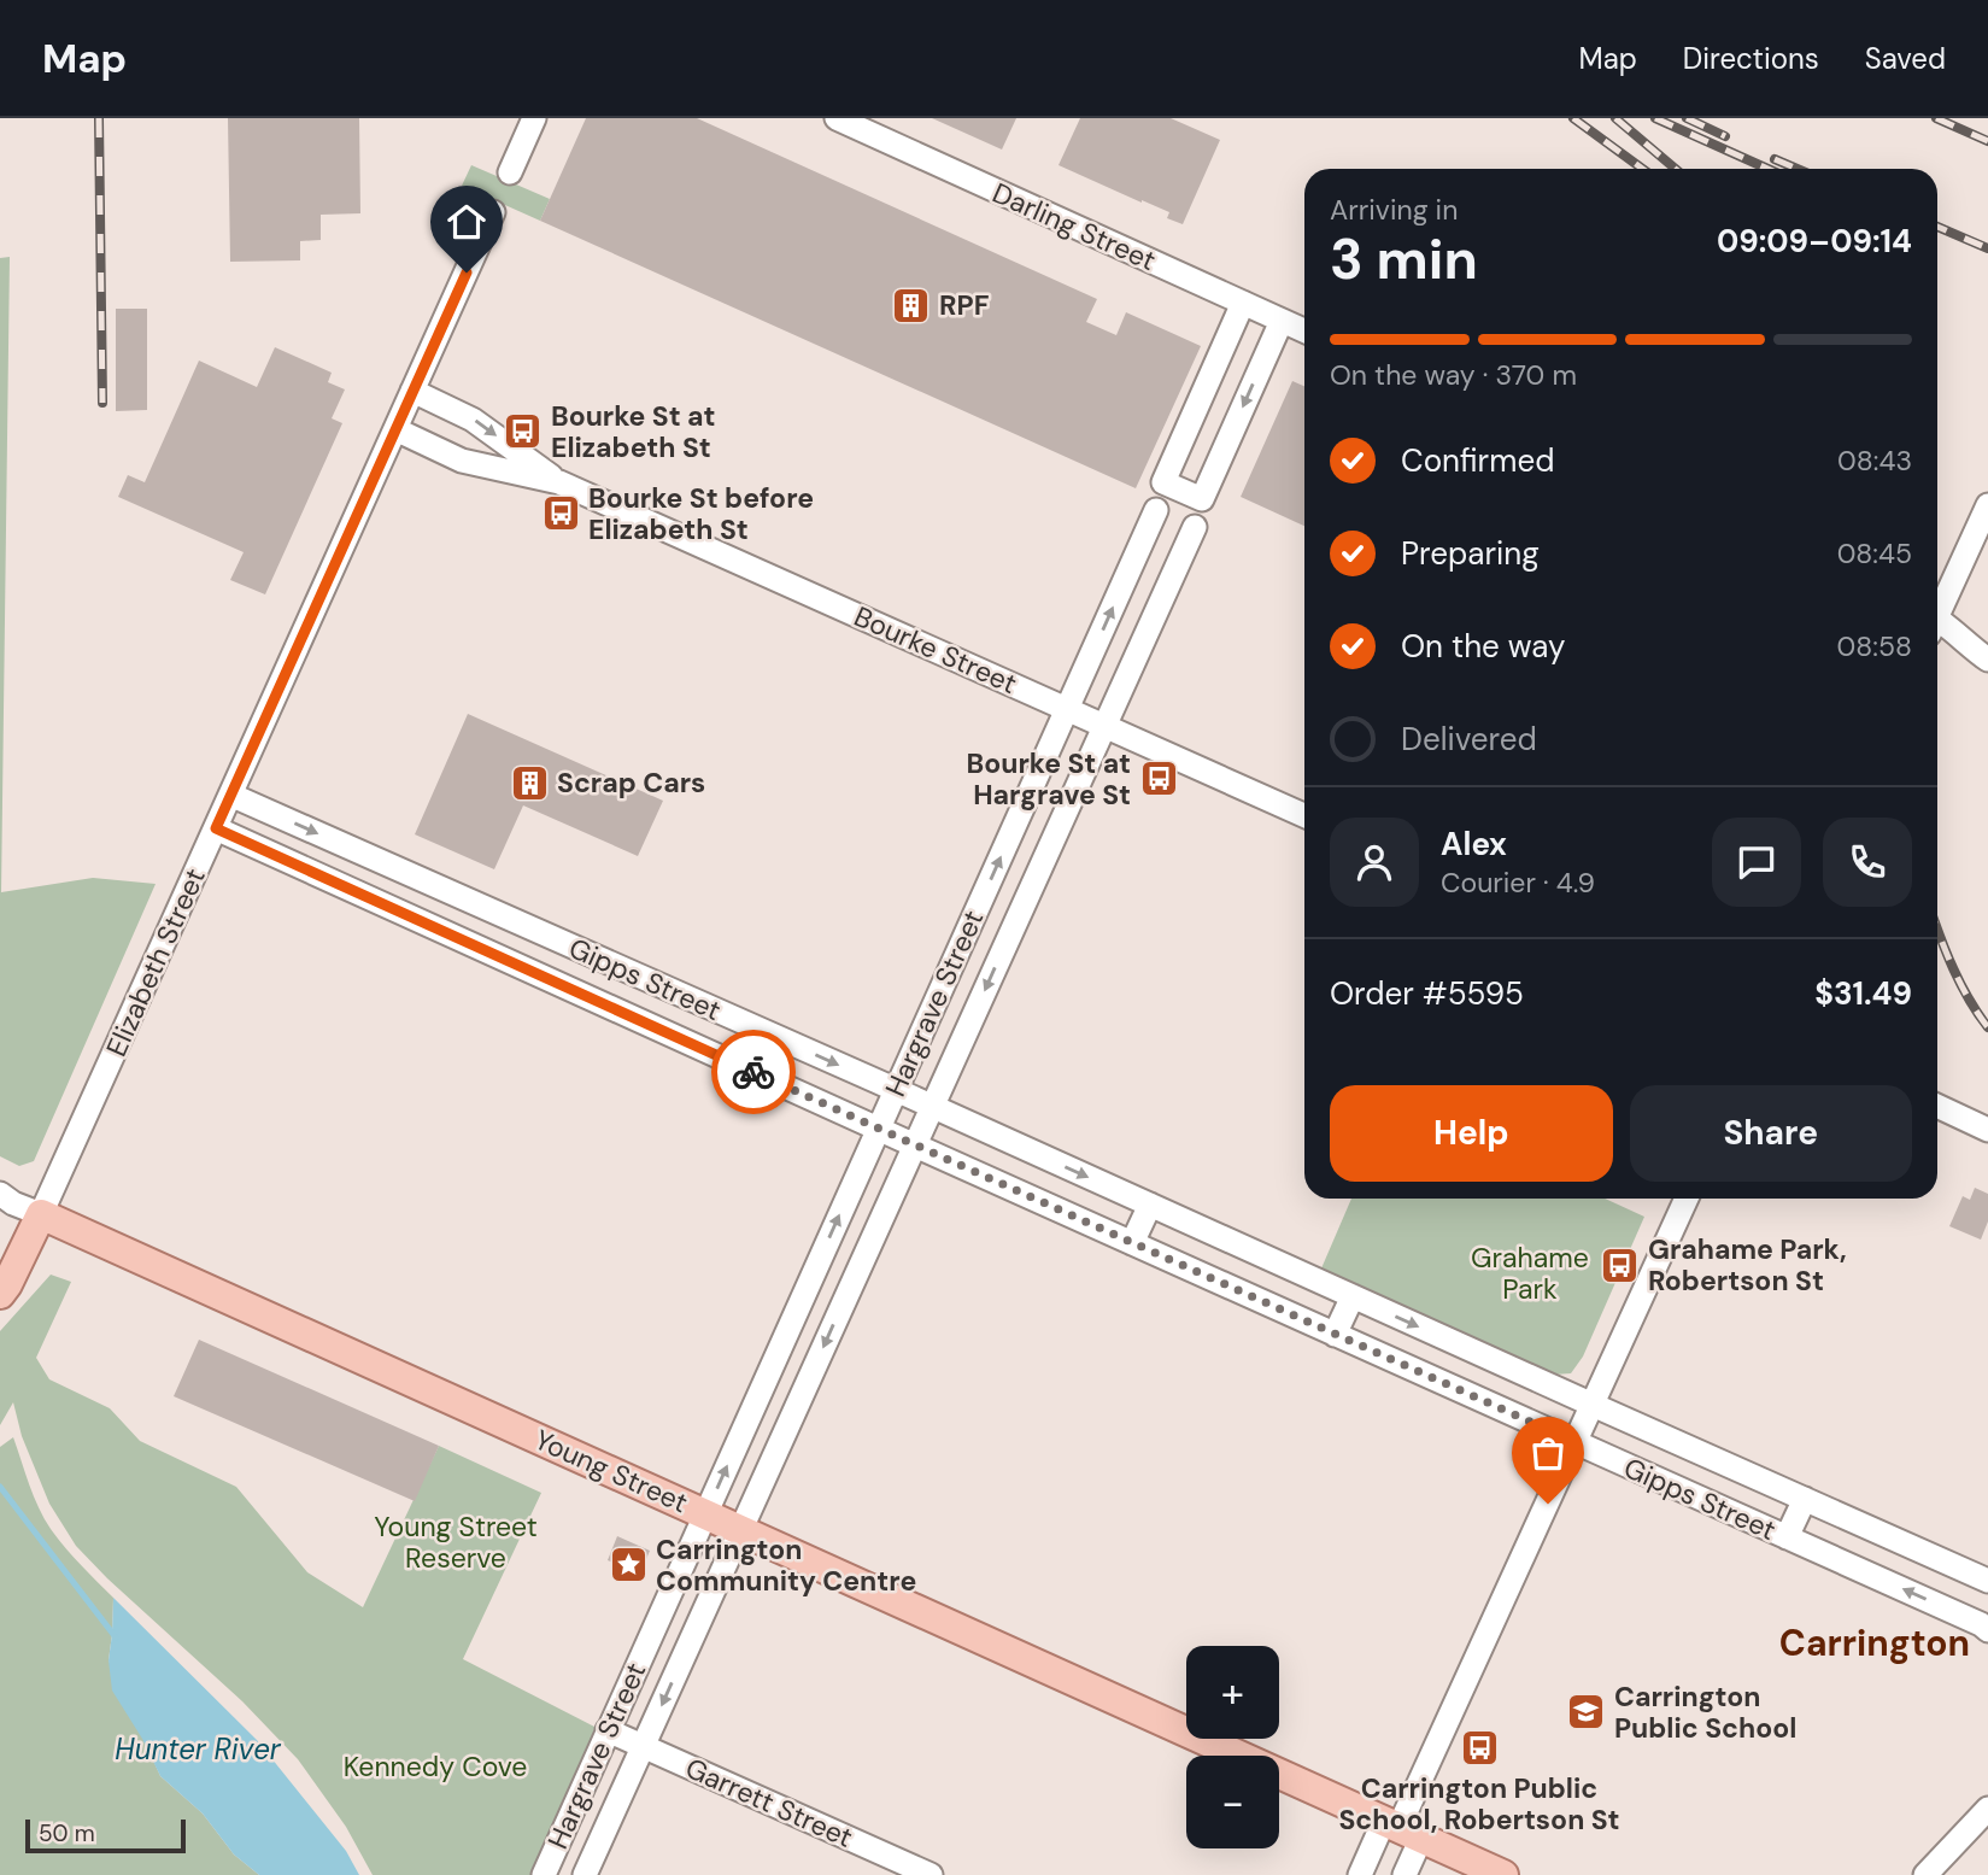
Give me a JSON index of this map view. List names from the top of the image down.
{
  "streets": {
    "main road": ["Elizabeth Street", "Young Street"],
    "street": [
      "Darling Street",
      "Bourke Street",
      "Gipps Street",
      "Hargrave Street",
      "Garrett Street"
    ]
  },
  "crossings": [
    ["Bourke Street", "Elizabeth Street"],
    ["Bourke Street", "Hargrave Street"],
    ["Elizabeth Street", "Gipps Street"],
    ["Elizabeth Street", "Young Street"],
    ["Gipps Street", "Hargrave Street"],
    ["Hargrave Street", "Young Street"],
    ["Hargrave Street", "Garrett Street"]
  ],
  "districts": ["Carrington"],
  "water": ["Hunter River"],
  "parks": ["Grahame Park", "Young Street Reserve", "Kennedy Cove"],
  "places": {
    "building": ["RPF", "Scrap Cars"],
    "bus stop": [
      "Bourke St at Elizabeth St",
      "Bourke St before Elizabeth St",
      "Bourke St at Hargrave St",
      "Grahame Park, Robertson St",
      "Carrington Public School, Robertson St"
    ],
    "place": ["Carrington Community Centre"],
    "school or university": ["Carrington Public School"]
  },
  "scale_bar": "50 m",
  "page": {
    "header": "Map",
    "nav": ["Map", "Directions", "Saved"],
    "heading": ["3 min", "Arriving in", "09:09–09:14"],
    "panel": [
      "Alex",
      "Courier · 4.9",
      "Order #5595",
      "$31.49"
    ],
    "bar": "On the way · 370 m",
    "list": [
      ["Confirmed", "08:43"],
      ["Preparing", "08:45"],
      ["On the way", "08:58"],
      "Delivered"
    ],
    "buttons": ["Help", "Share"],
    "map_buttons": ["+", "−"],
    "scale": "50 m"
  }
}
